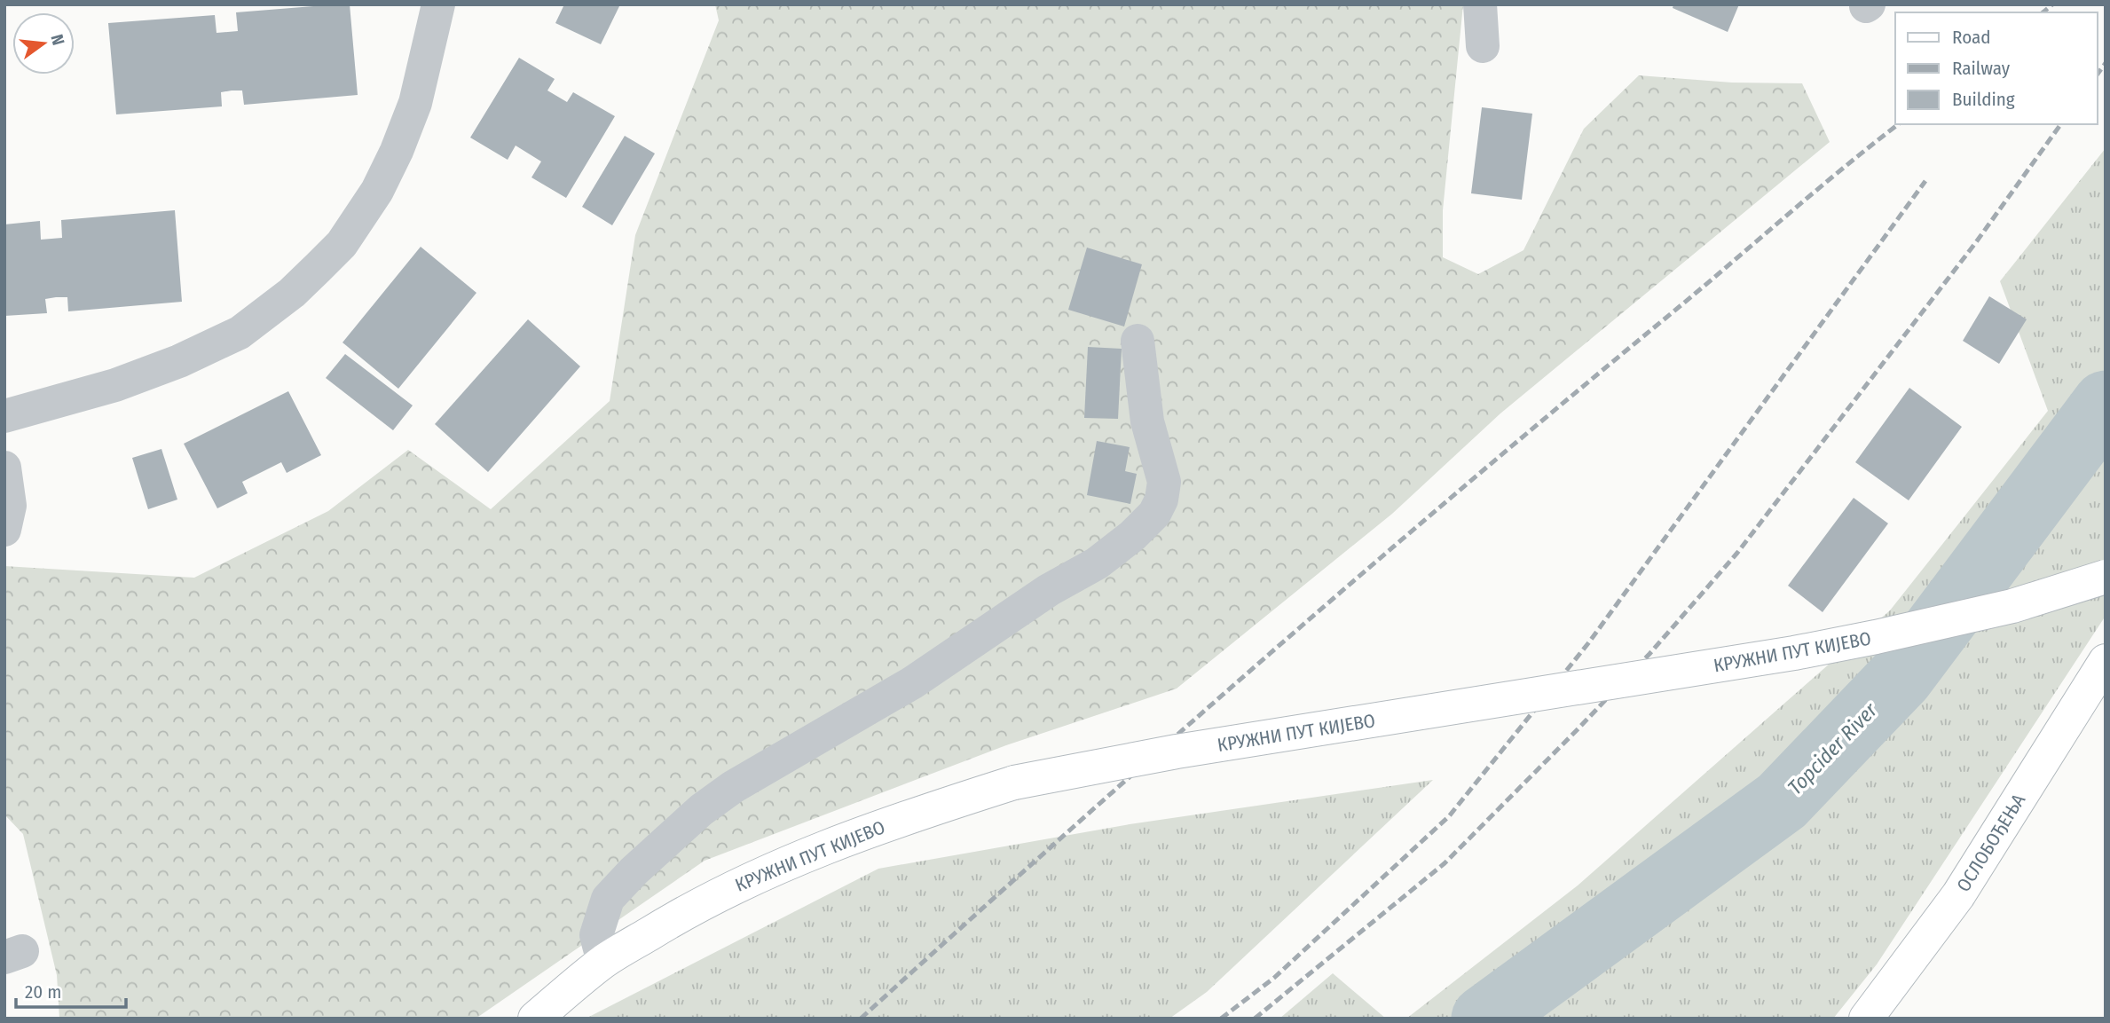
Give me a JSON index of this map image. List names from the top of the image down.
{
  "streets": {
    "main road": ["КРУЖНИ ПУТ КИЈЕВО", "ОСЛОБОЂЕЊА"]
  },
  "water": ["Topcider River"],
  "legend": ["Road", "Railway", "Building"],
  "scale_bar": "20 m",
  "north": "right"
}
